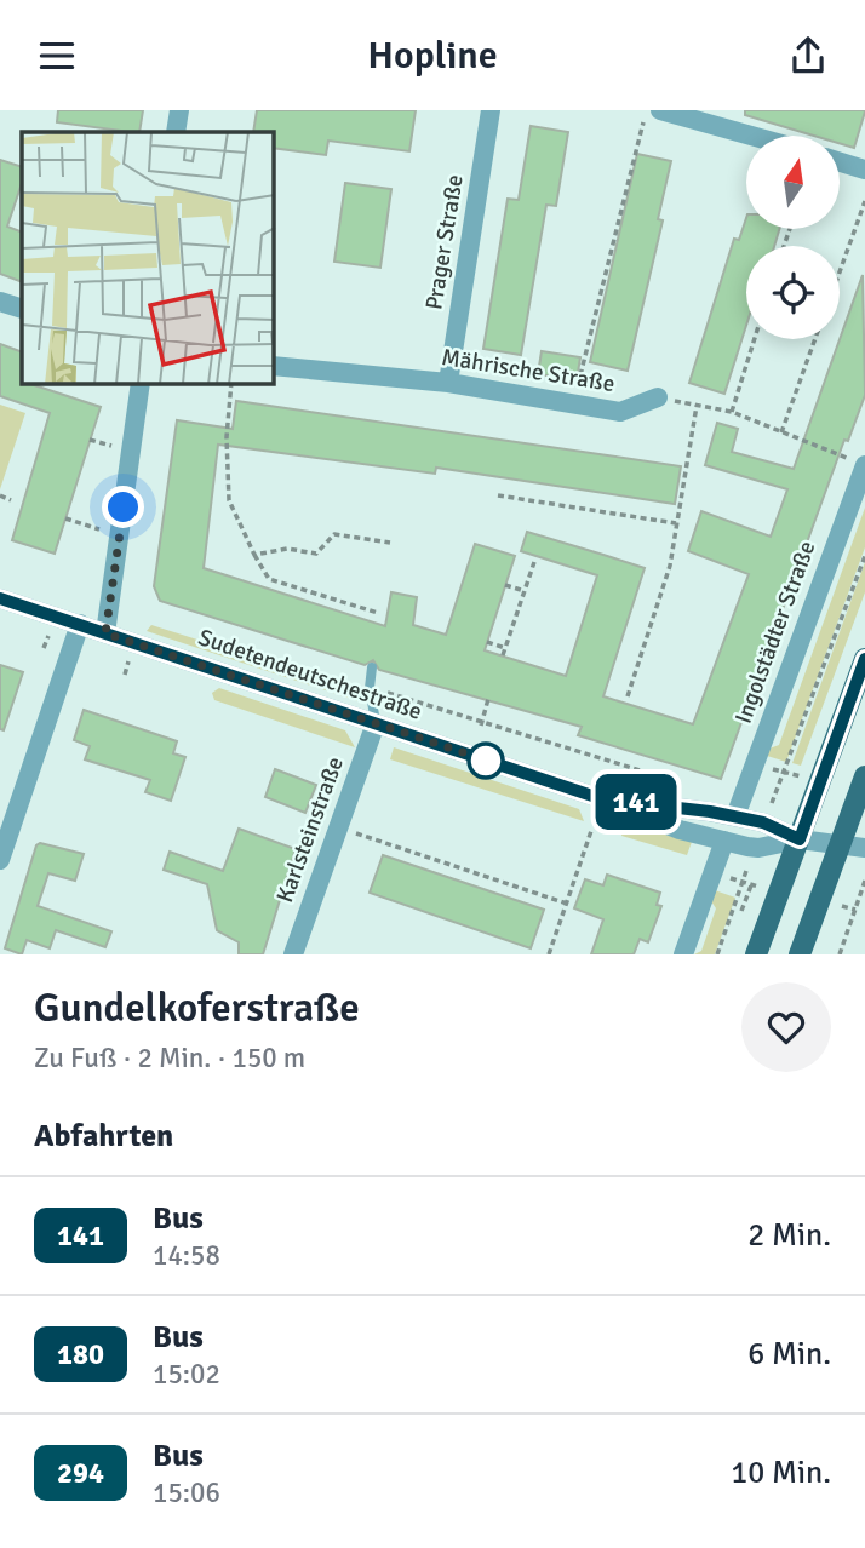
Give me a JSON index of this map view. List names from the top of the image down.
{
  "streets": {
    "street": [
      "Prager Straße",
      "Mährische Straße",
      "Ingolstädter Straße",
      "Sudetendeutschestraße",
      "Karlsteinstraße"
    ]
  },
  "crossings": [
    ["Prager Straße", "Mährische Straße"],
    ["Ingolstädter Straße", "Sudetendeutschestraße"],
    ["Sudetendeutschestraße", "Karlsteinstraße"]
  ],
  "lines": ["bus line 141"],
  "north": "top",
  "page": {
    "header": "Hopline",
    "on_map": "141",
    "heading": [
      ["Gundelkoferstraße", "Zu Fuß · 2 Min. · 150 m"],
      "Abfahrten"
    ],
    "list": [
      {
        "mark": "141",
        "name": "Bus",
        "note": "14:58",
        "value": "2 Min."
      },
      {
        "mark": "180",
        "name": "Bus",
        "note": "15:02",
        "value": "6 Min."
      },
      {
        "mark": "294",
        "name": "Bus",
        "note": "15:06",
        "value": "10 Min."
      }
    ]
  }
}
